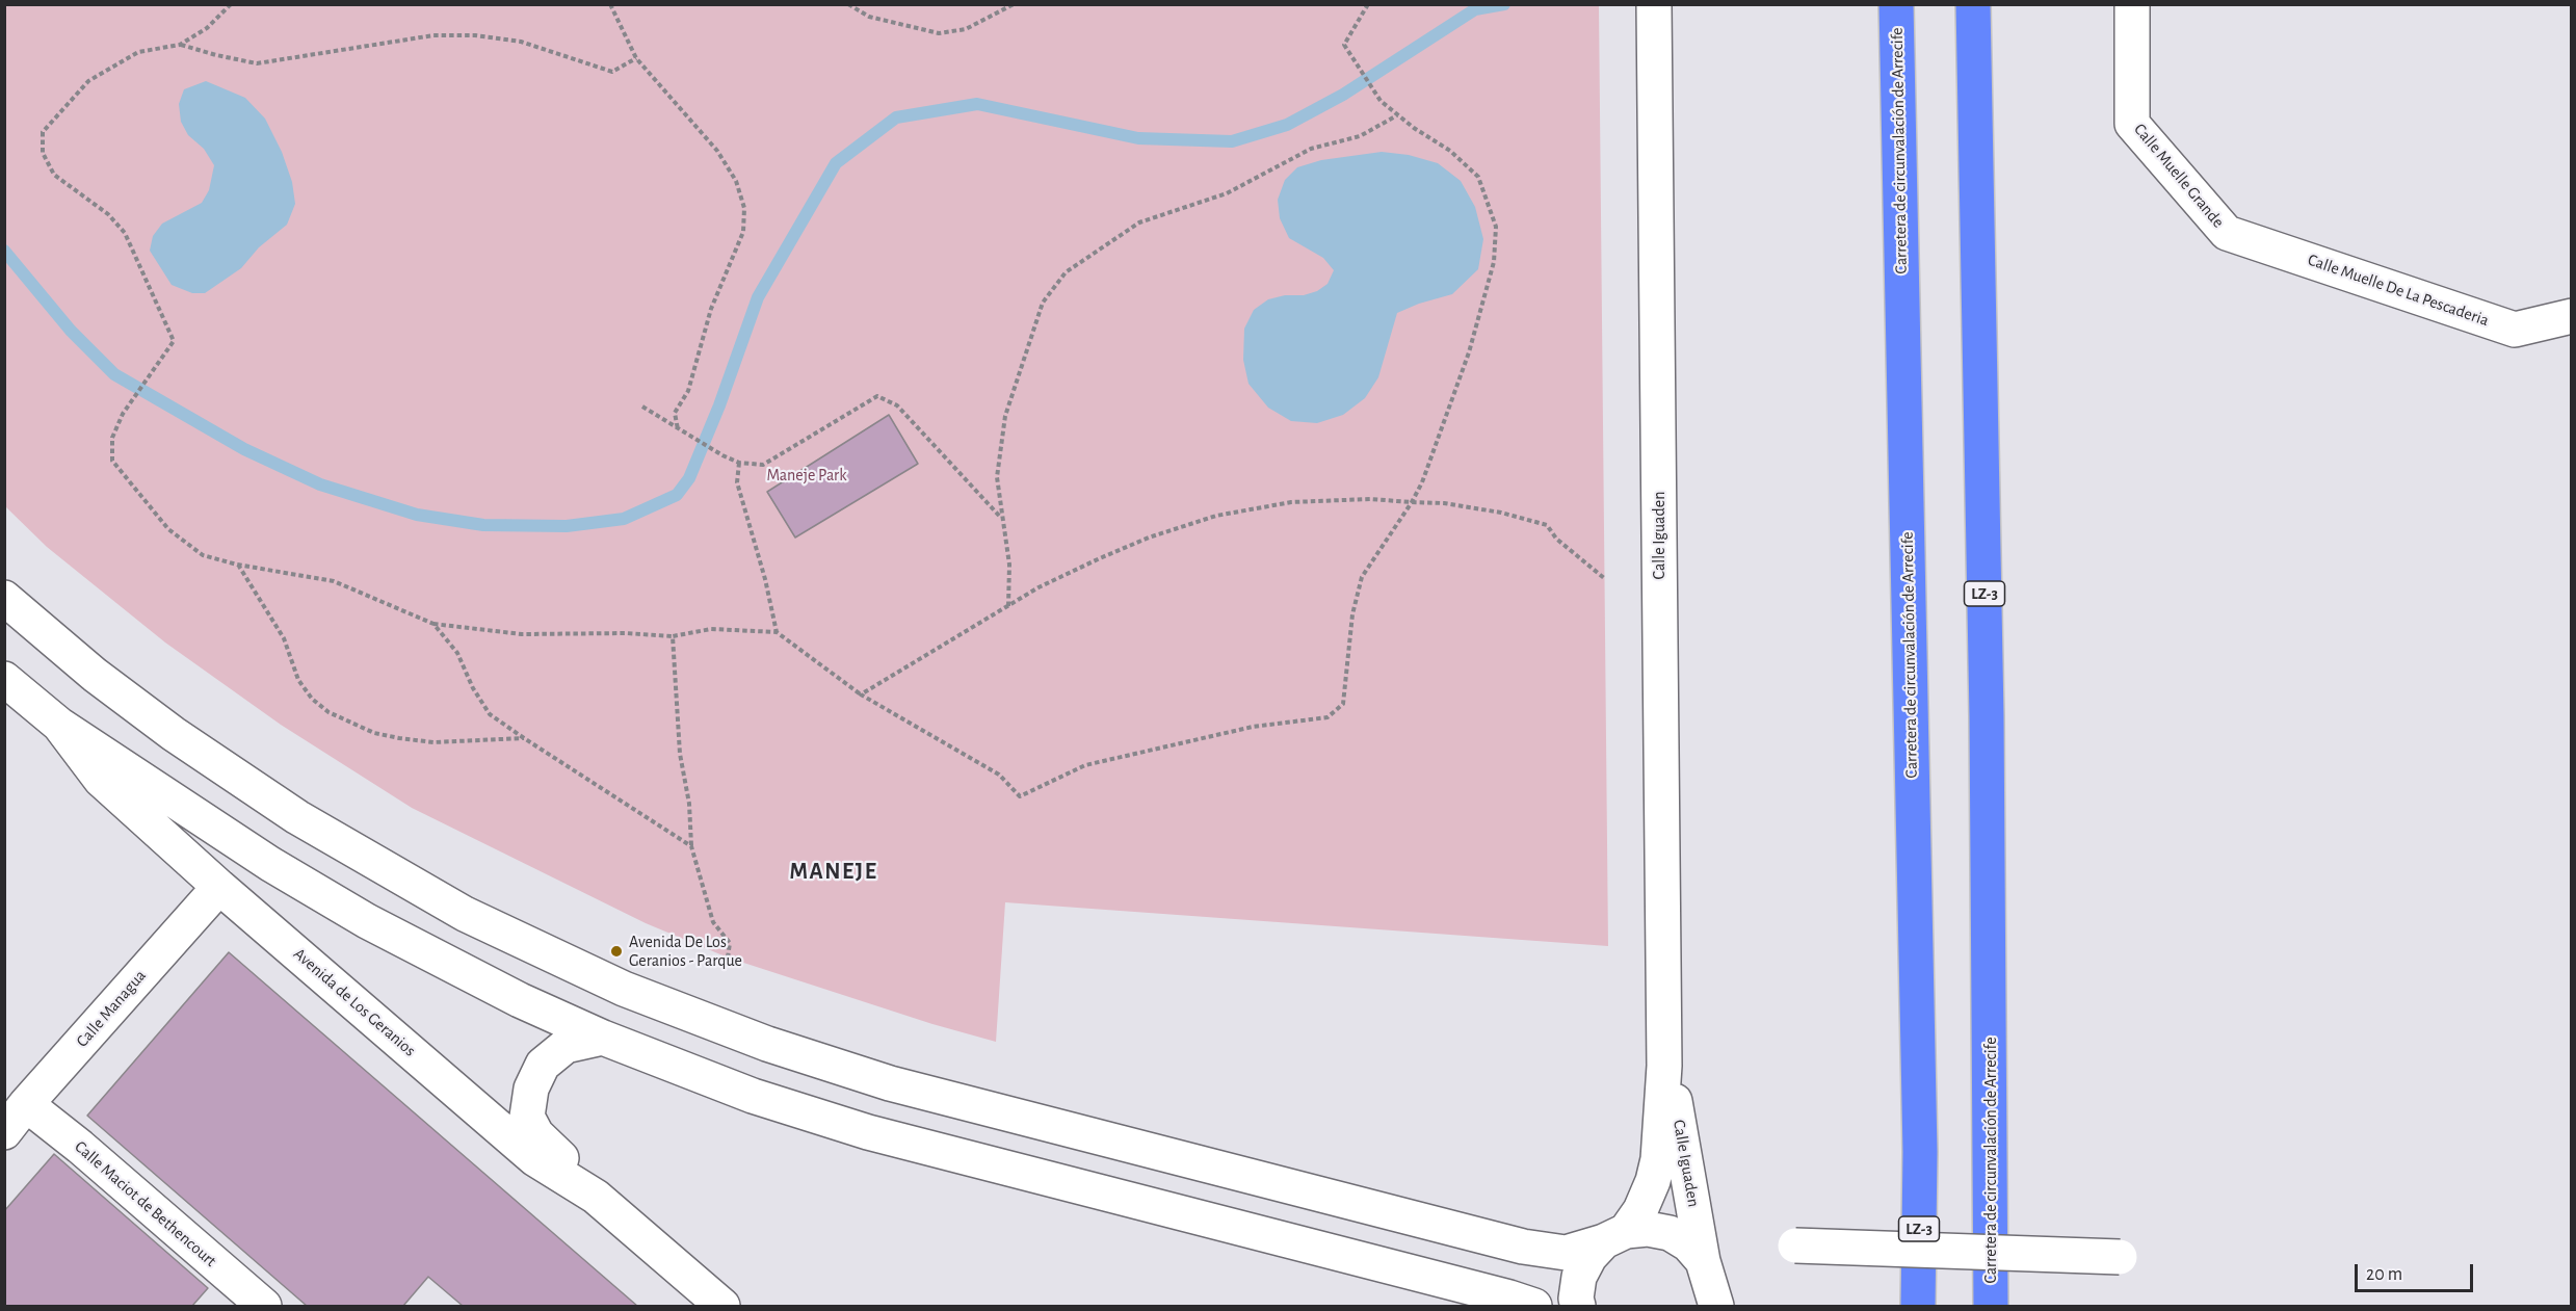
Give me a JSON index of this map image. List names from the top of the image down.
{
  "streets": {
    "highway": ["Carretera de circunvalación de Arrecife", "LZ-3"],
    "street": [
      "Calle Muelle Grande",
      "Calle Muelle De La Pescaderia",
      "Calle Iguaden",
      "Avenida de Los Geranios",
      "Calle Managua",
      "Calle Maciot de Bethencourt"
    ]
  },
  "crossings": [
    ["Calle Muelle Grande", "Calle Muelle De La Pescaderia"],
    ["Avenida de Los Geranios", "Calle Managua"],
    ["Calle Managua", "Calle Maciot de Bethencourt"]
  ],
  "districts": ["MANEJE"],
  "parks": ["Maneje Park"],
  "places": ["Avenida De Los Geranios - Parque"],
  "scale_bar": "20 m"
}
